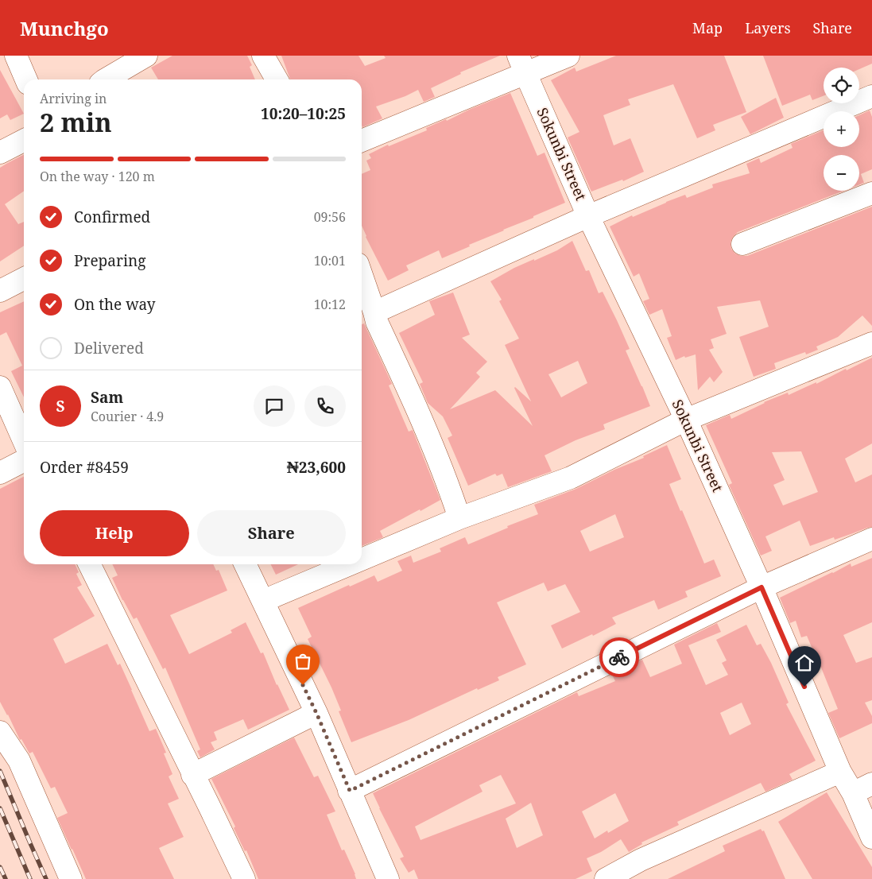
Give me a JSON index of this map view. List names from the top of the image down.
{
  "streets": {
    "street": ["Sokunbi Street"]
  },
  "page": {
    "header": "Munchgo",
    "nav": ["Map", "Layers", "Share"],
    "map_buttons": ["+", "−"],
    "heading": ["2 min", "Arriving in", "10:20–10:25"],
    "panel": [
      "Sam",
      "Courier · 4.9",
      "Order #8459",
      "₦23,600"
    ],
    "bar": "On the way · 120 m",
    "list": [
      ["Confirmed", "09:56"],
      ["Preparing", "10:01"],
      ["On the way", "10:12"],
      "Delivered"
    ],
    "round": "S",
    "buttons": ["Help", "Share"]
  }
}
